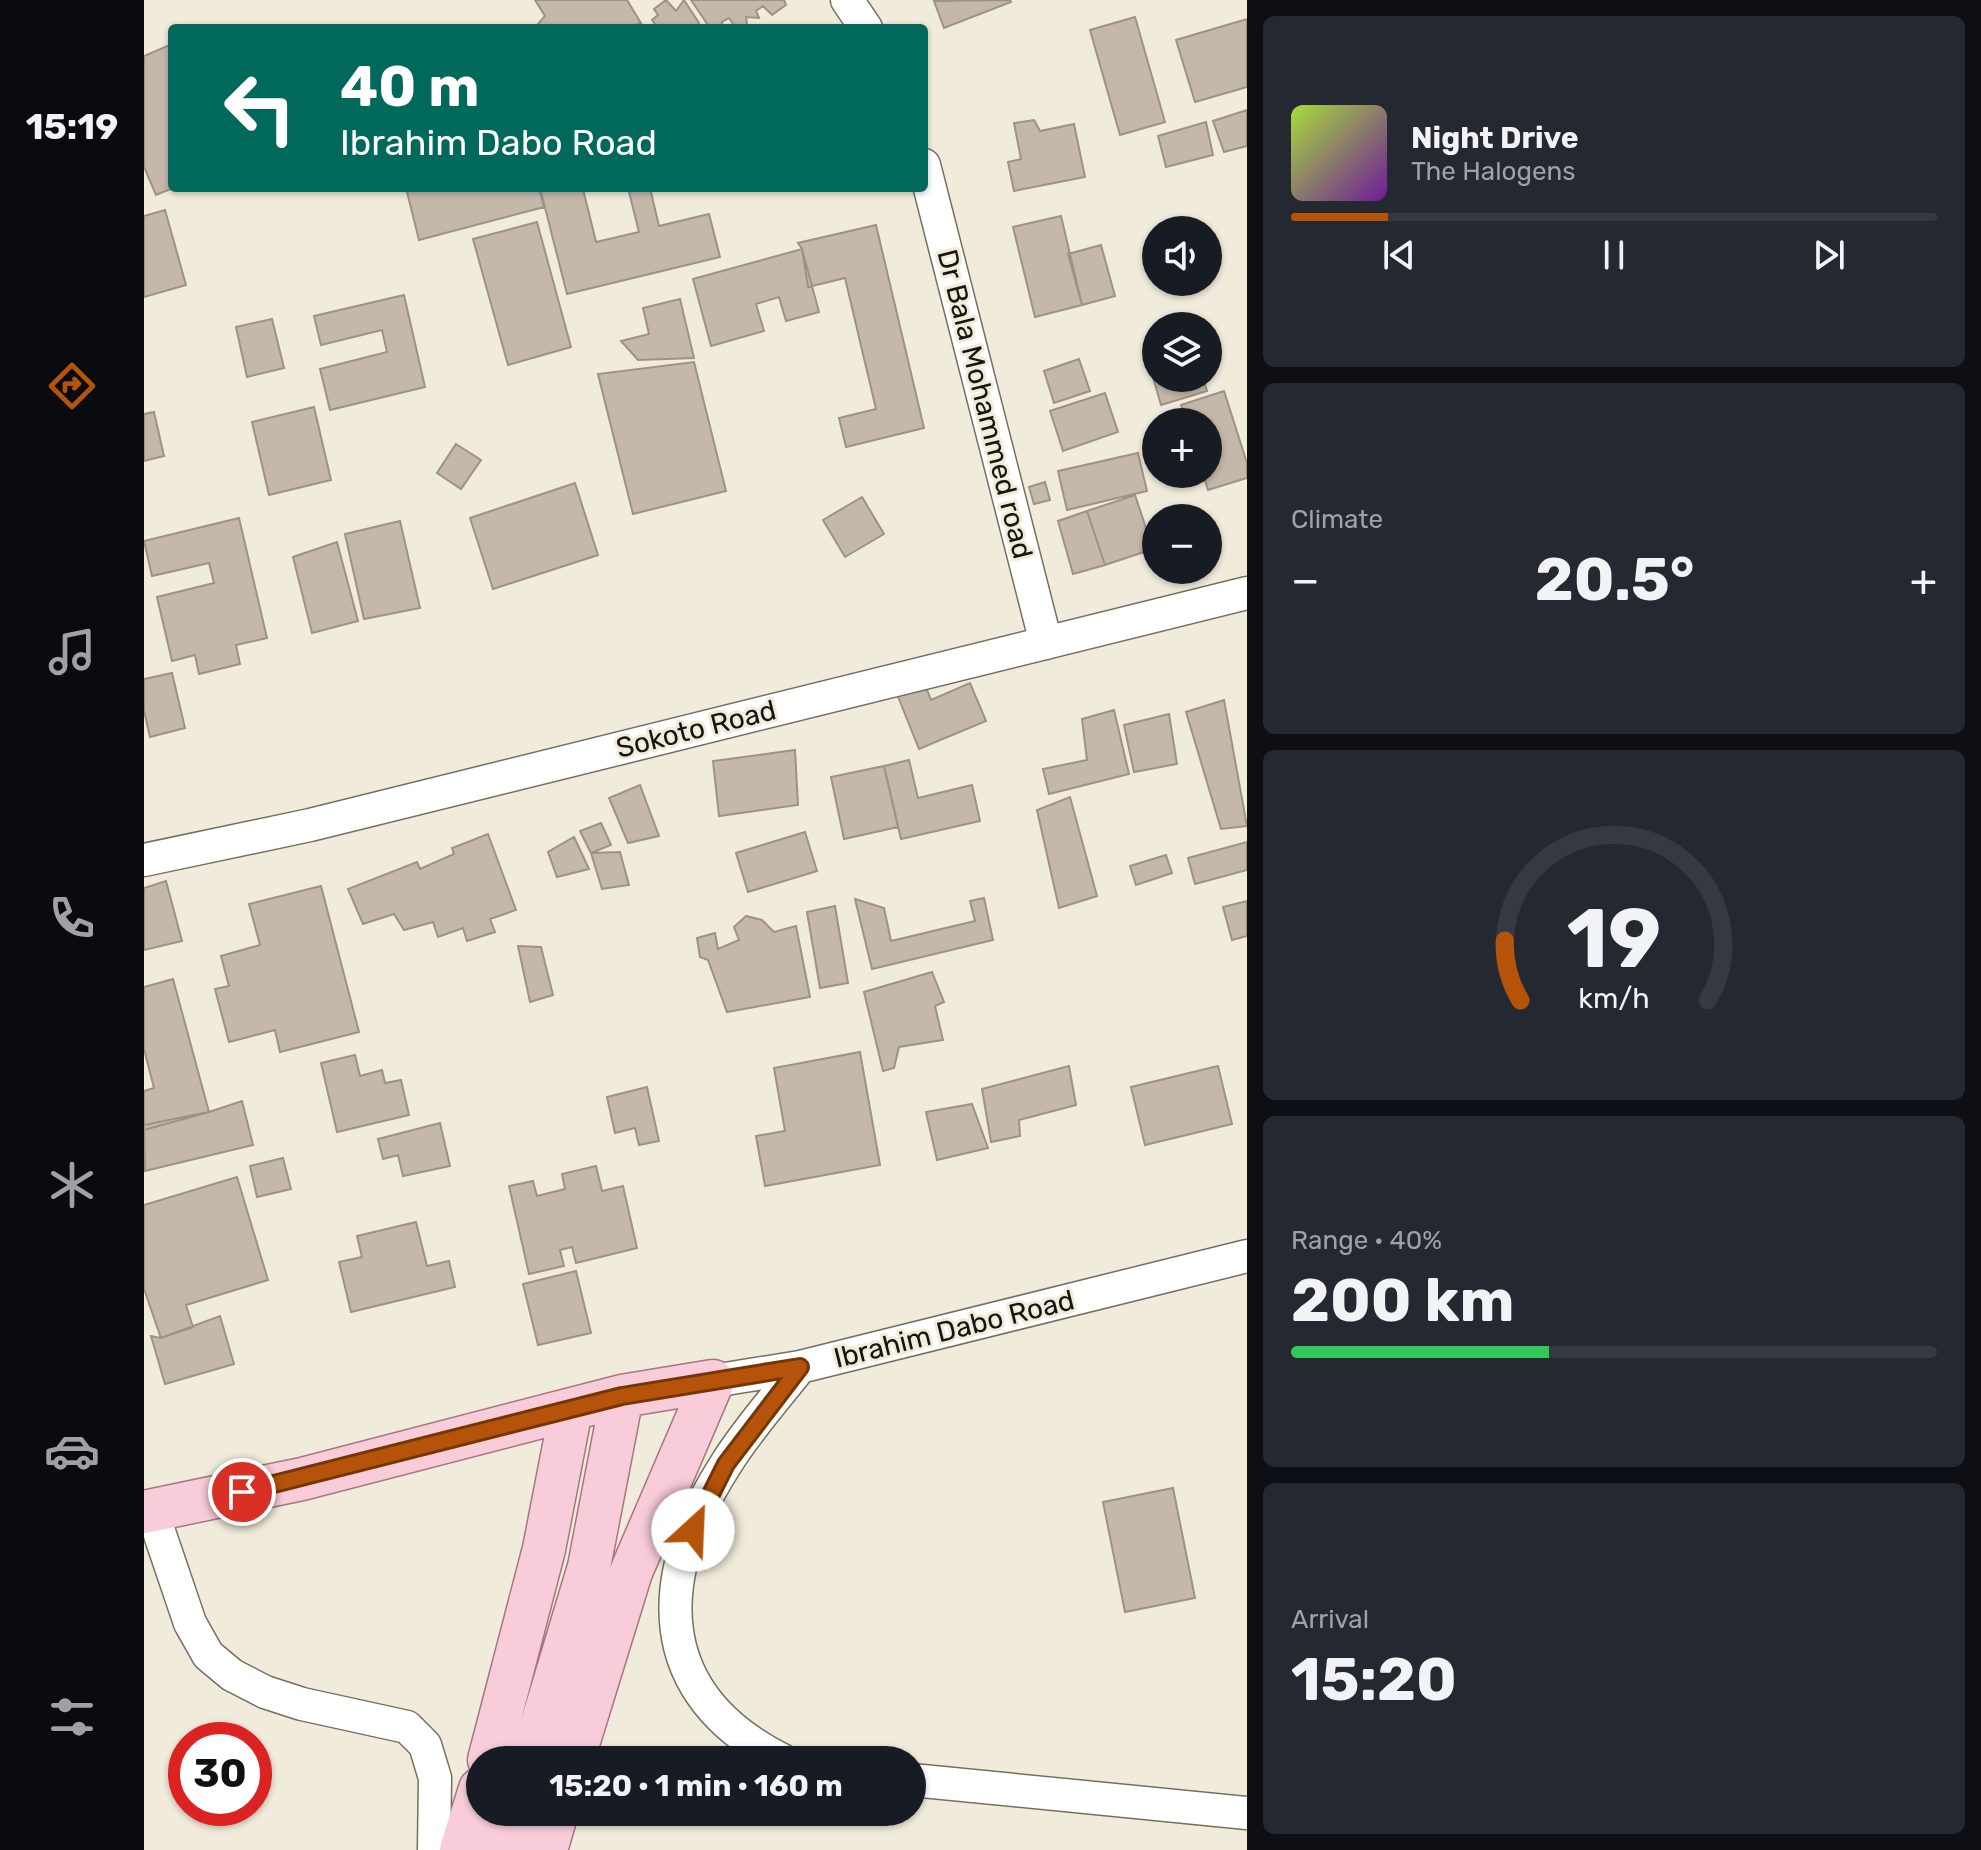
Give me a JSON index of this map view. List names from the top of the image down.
{
  "streets": {
    "main road": ["Ibrahim Dabo Road"],
    "street": ["Dr Bala Mohammed road", "Sokoto Road"]
  },
  "crossings": [
    ["Dr Bala Mohammed road", "Sokoto Road"]
  ],
  "page": {
    "tabs": "15:19",
    "turn": ["40 m", "Ibrahim Dabo Road"],
    "song": ["Night Drive", "The Halogens"],
    "map_buttons": ["+", "−"],
    "tile": [
      "Climate",
      ["Range · 40%", "200 km"],
      ["Arrival", "15:20"]
    ],
    "heat": ["−", "20.5°", "+"],
    "limit": "30",
    "trip": "15:20 · 1 min · 160 m",
    "gauge": ["19", "km/h"]
  }
}
